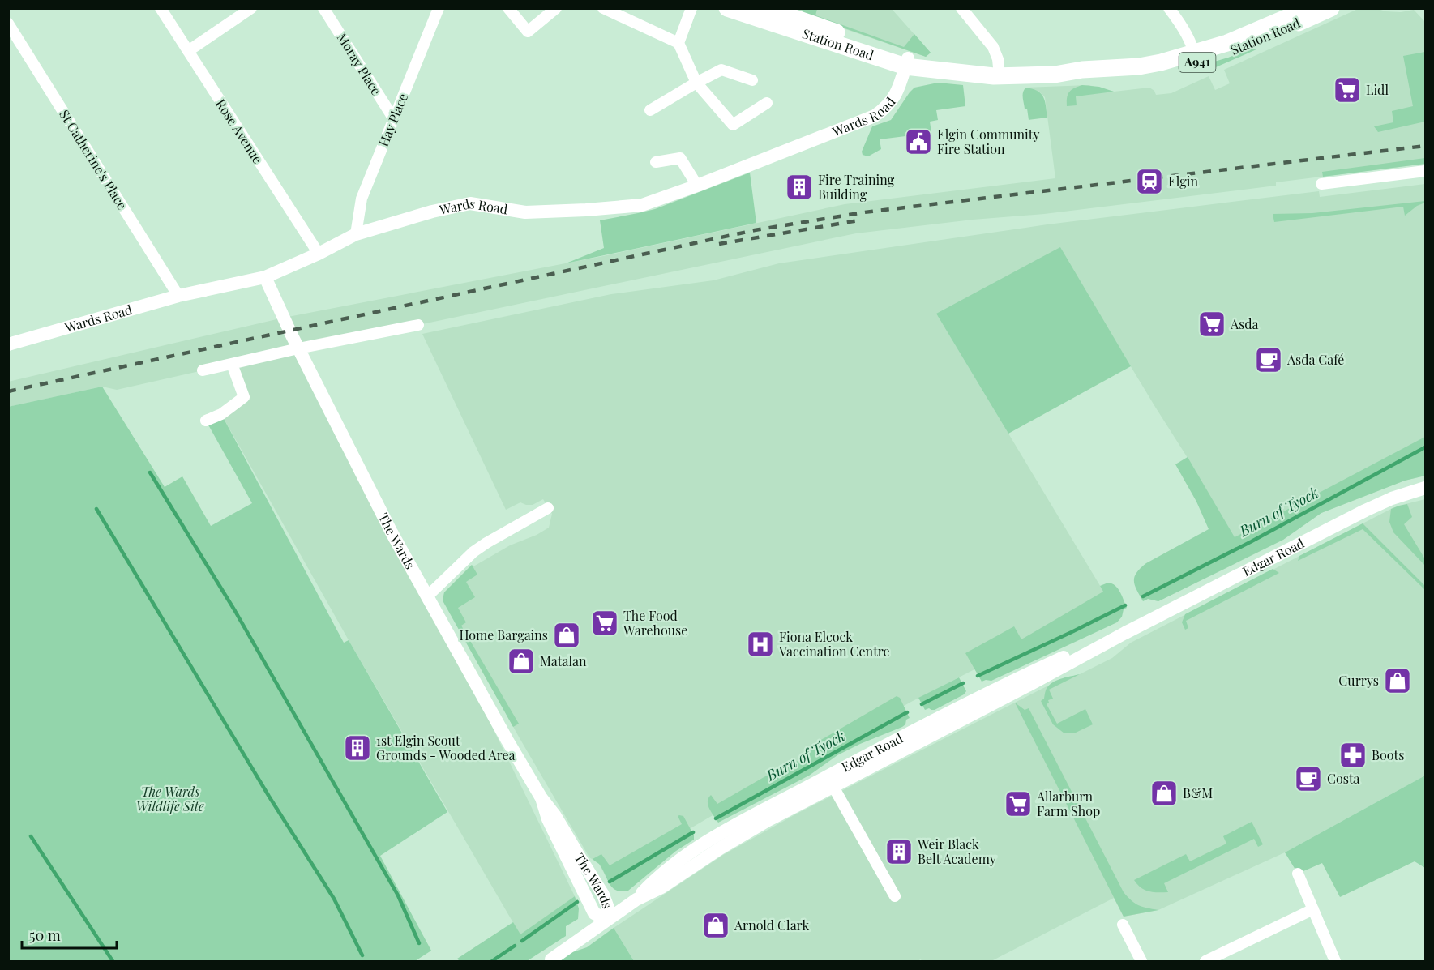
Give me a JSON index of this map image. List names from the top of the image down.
{
  "streets": {
    "main road": ["Station Road", "A941"],
    "street": [
      "Moray Place",
      "Wards Road",
      "Hay Place",
      "Rose Avenue",
      "St Catherine's Place",
      "The Wards",
      "Edgar Road"
    ]
  },
  "crossings": [
    ["Station Road", "A941"],
    ["Station Road", "Wards Road"],
    ["A941", "Wards Road"],
    ["Moray Place", "Hay Place"],
    ["Wards Road", "Hay Place"],
    ["Wards Road", "Rose Avenue"],
    ["Wards Road", "St Catherine's Place"],
    ["Wards Road", "The Wards"],
    ["The Wards", "Edgar Road"]
  ],
  "water": ["Burn of Tyock"],
  "parks": ["The Wards Wildlife Site"],
  "places": {
    "supermarket": [
      "Lidl",
      "Asda",
      "The Food Warehouse",
      "Allarburn Farm Shop"
    ],
    "public building": ["Elgin Community Fire Station"],
    "station": ["Elgin"],
    "building": ["Fire Training Building", "1st Elgin Scout Grounds - Wooded Area", "Weir Black Belt Academy"],
    "cafe": ["Asda Café", "Costa"],
    "shop": [
      "Home Bargains",
      "Matalan",
      "Currys",
      "B&M",
      "Arnold Clark"
    ],
    "hospital": ["Fiona Elcock Vaccination Centre"],
    "pharmacy": ["Boots"]
  },
  "scale_bar": "50 m"
}
